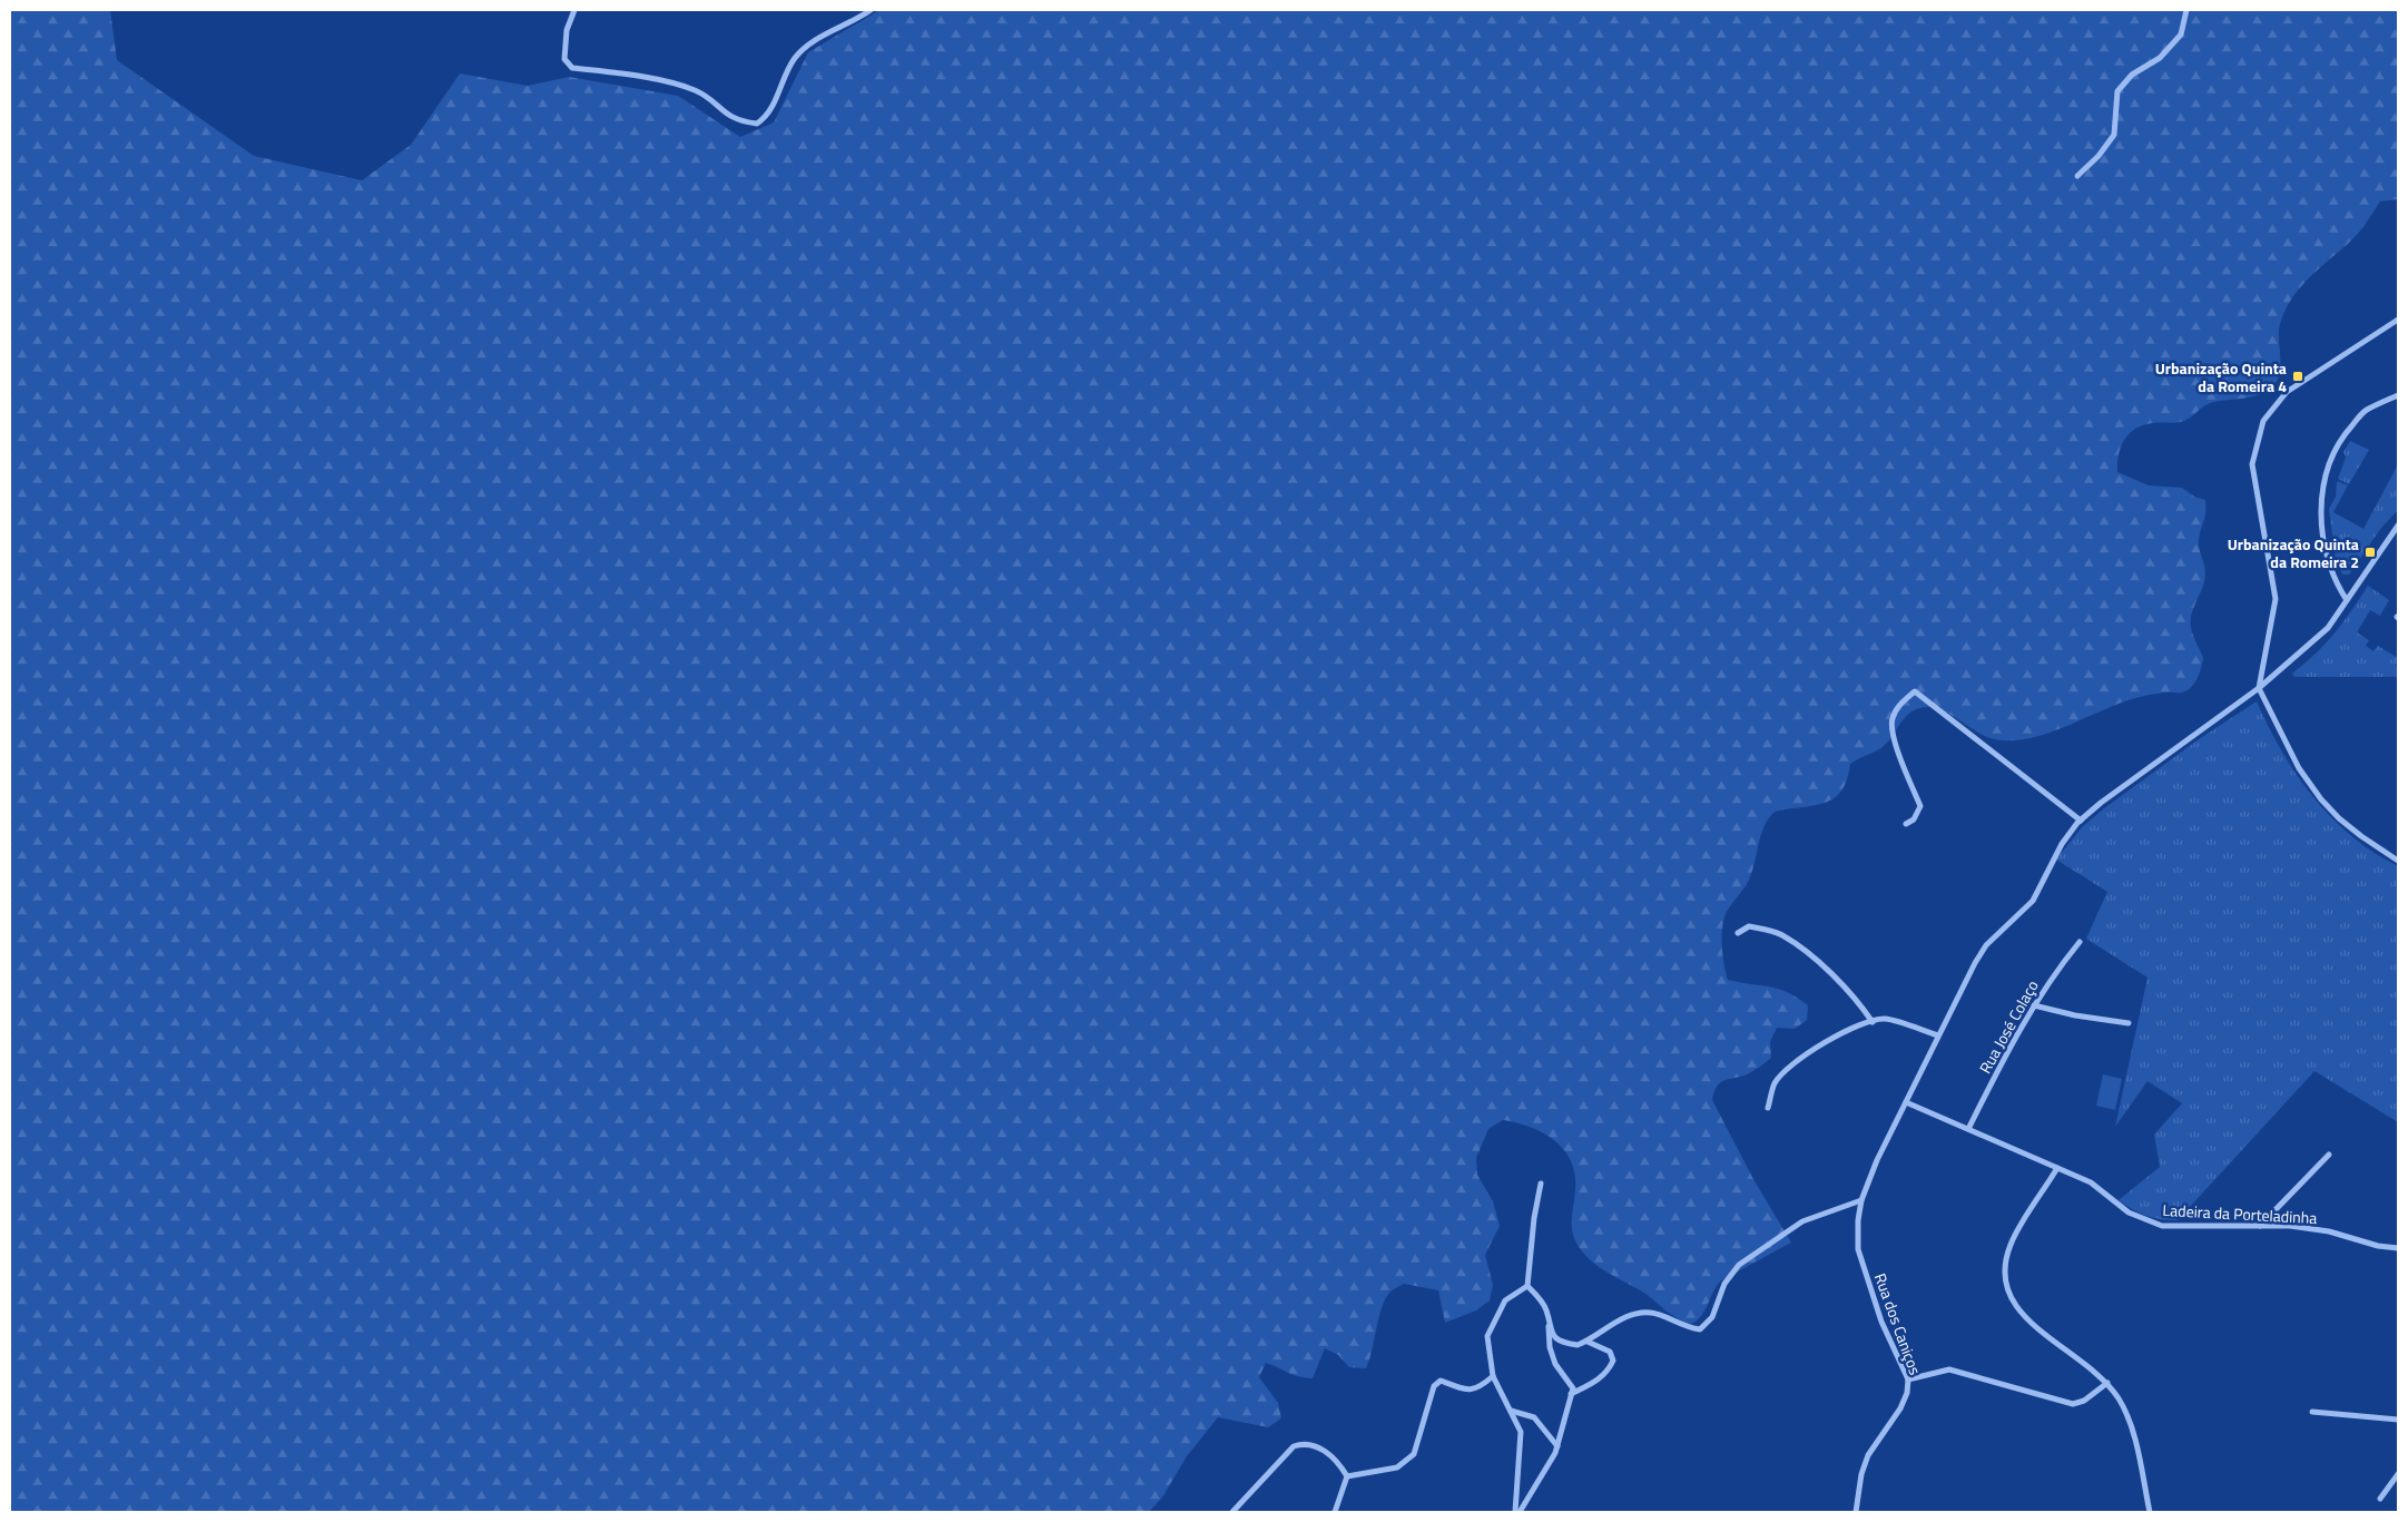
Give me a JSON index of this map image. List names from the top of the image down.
{
  "streets": {
    "street": ["Rua José Colaço", "Ladeira da Porteladinha", "Rua dos Caniços"]
  },
  "crossings": [
    ["Rua José Colaço", "Ladeira da Porteladinha"],
    ["Ladeira da Porteladinha", "Rua dos Caniços"]
  ],
  "places": {
    "transit": ["Urbanização Quinta da Romeira 4", "Urbanização Quinta da Romeira 2"]
  }
}
